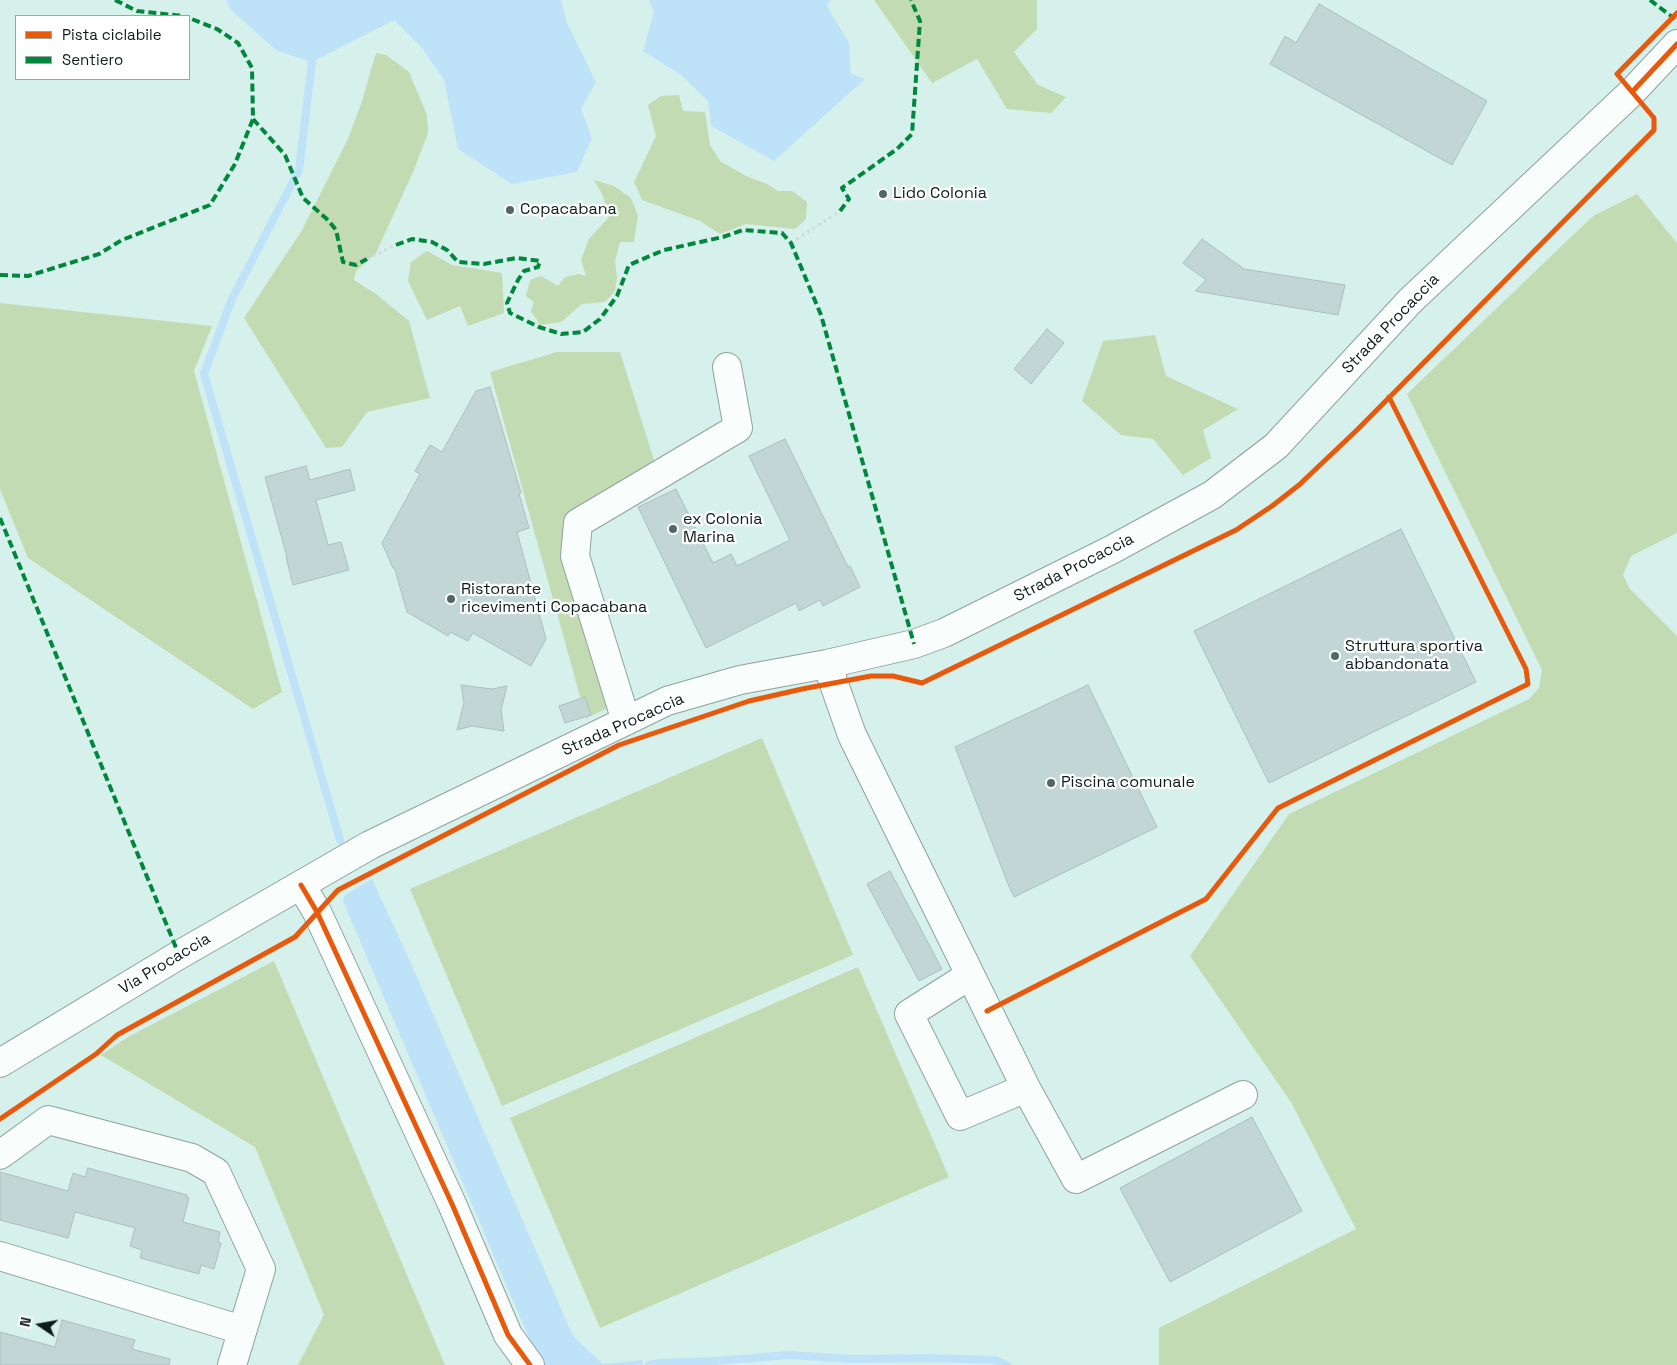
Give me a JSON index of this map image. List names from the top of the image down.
{
  "streets": {
    "street": ["Strada Procaccia", "Via Procaccia"]
  },
  "crossings": [
    ["Strada Procaccia", "Via Procaccia"]
  ],
  "places": [
    "Lido Colonia",
    "Copacabana",
    "ex Colonia Marina",
    "Ristorante ricevimenti Copacabana",
    "Struttura sportiva abbandonata",
    "Piscina comunale"
  ],
  "legend": ["Pista ciclabile", "Sentiero"],
  "north": "left"
}
